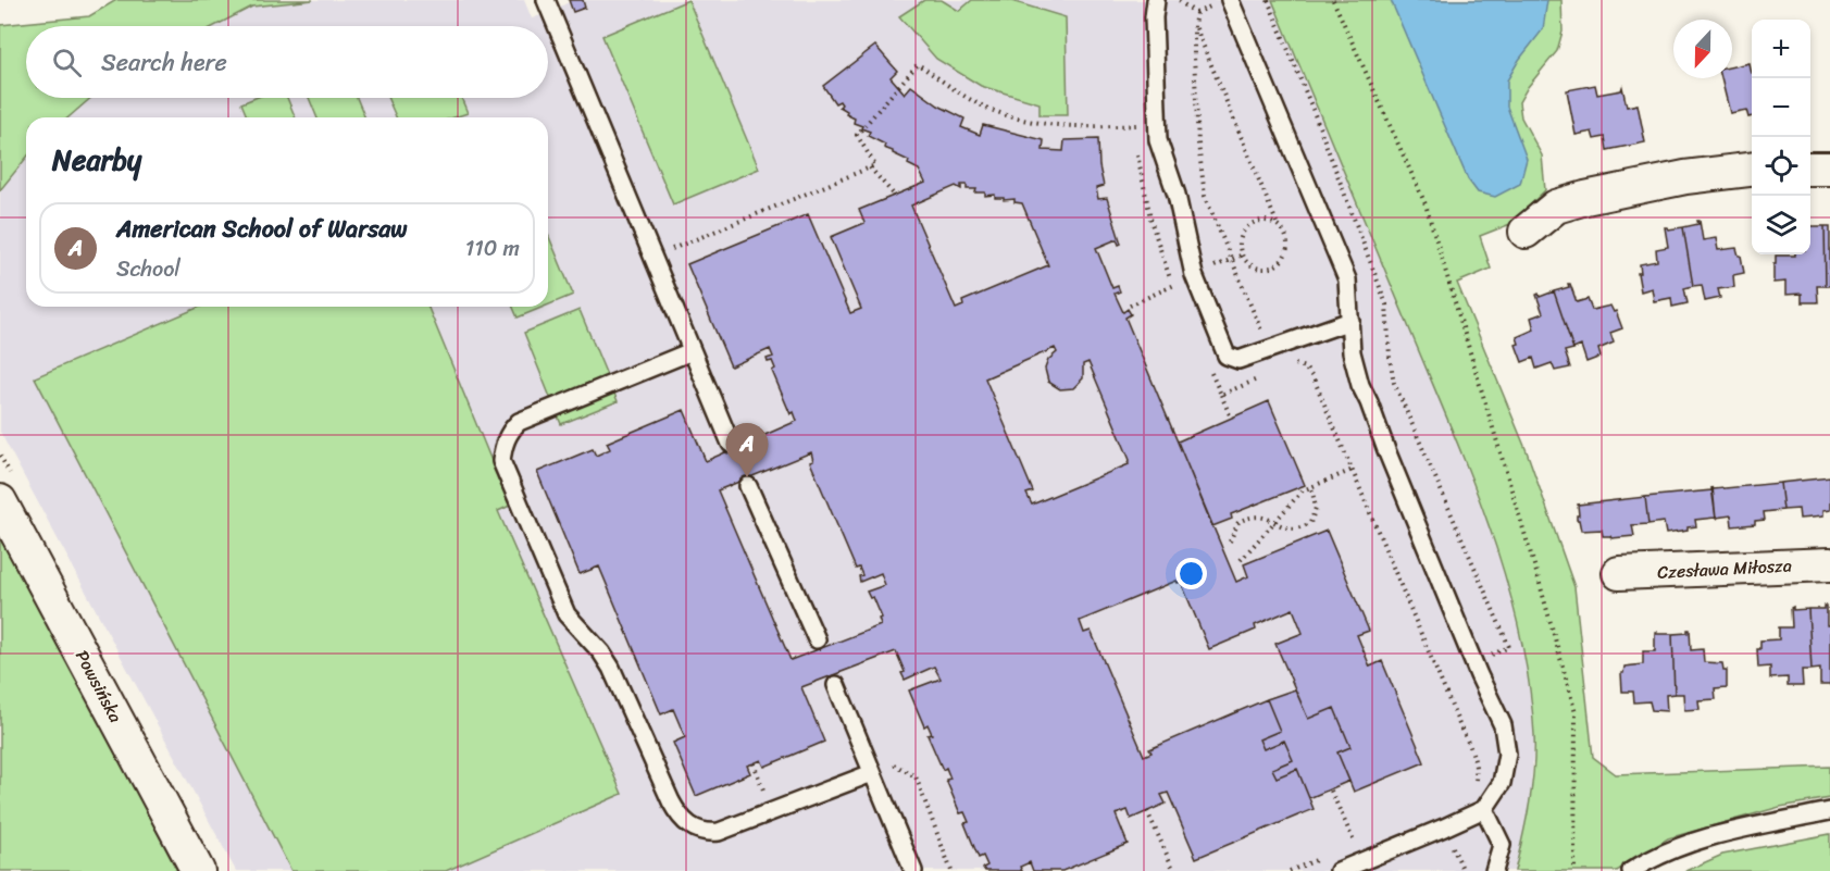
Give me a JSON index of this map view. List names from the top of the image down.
{
  "streets": {
    "street": ["Czesława Miłosza", "Powsińska"]
  },
  "north": "bottom",
  "page": {
    "map_buttons": ["+", "−"],
    "search": "Search here",
    "heading": "Nearby",
    "list": [
      {
        "mark": "A",
        "name": "American School of Warsaw",
        "note": "School",
        "value": "110 m"
      }
    ],
    "pins": "A"
  }
}
